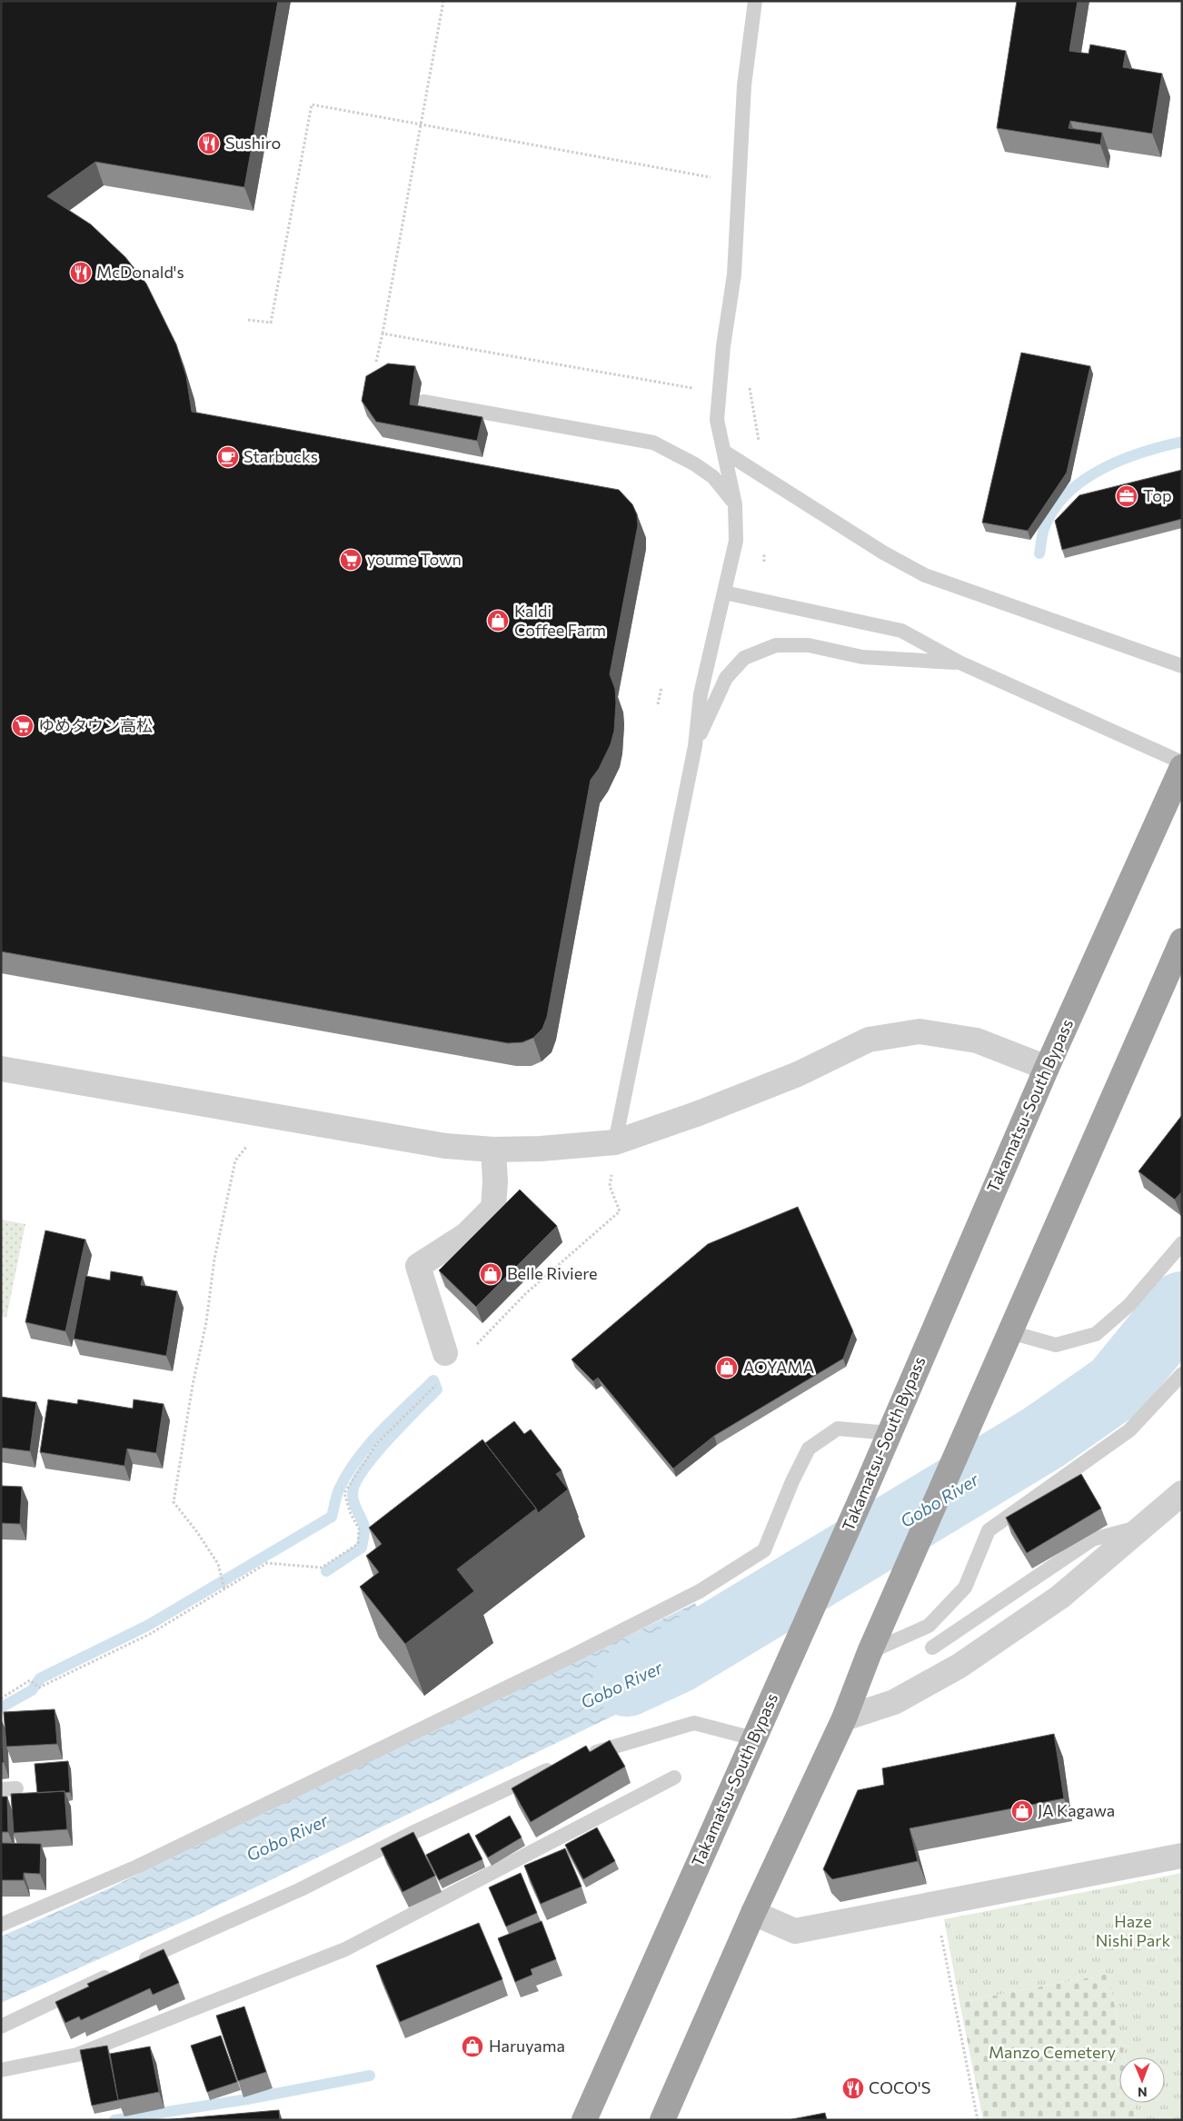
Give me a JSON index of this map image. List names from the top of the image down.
{
  "streets": {
    "highway": ["Takamatsu-South Bypass"]
  },
  "water": ["Gobo River"],
  "parks": ["Haze Nishi Park", "Manzo Cemetery"],
  "places": {
    "restaurant": ["Sushiro", "McDonald's", "COCO'S"],
    "cafe": ["Starbucks"],
    "office": ["Top"],
    "supermarket": ["youme Town", "ゆめタウン高松"],
    "shop": [
      "Kaldi Coffee Farm",
      "Belle Riviere",
      "AOYAMA",
      "JA Kagawa",
      "Haruyama"
    ]
  },
  "north": "bottom"
}
